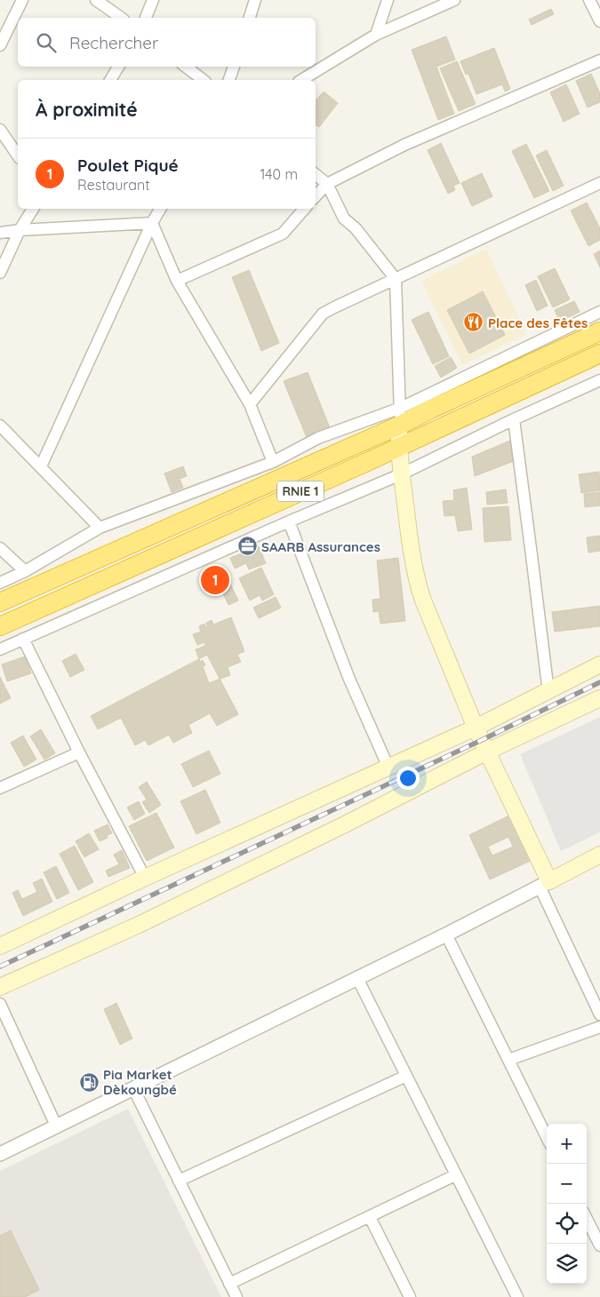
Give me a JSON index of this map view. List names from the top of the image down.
{
  "streets": {
    "highway": ["RNIE 1"]
  },
  "places": {
    "restaurant": ["Place des Fêtes"],
    "office": ["SAARB Assurances"],
    "fuel station": ["Pia Market Dèkoungbé"]
  },
  "page": {
    "search": "Rechercher",
    "heading": "À proximité",
    "list": [
      {
        "mark": "1",
        "name": "Poulet Piqué",
        "note": "Restaurant",
        "value": "140 m"
      }
    ],
    "pins": "1",
    "map_buttons": ["+", "−"]
  }
}
